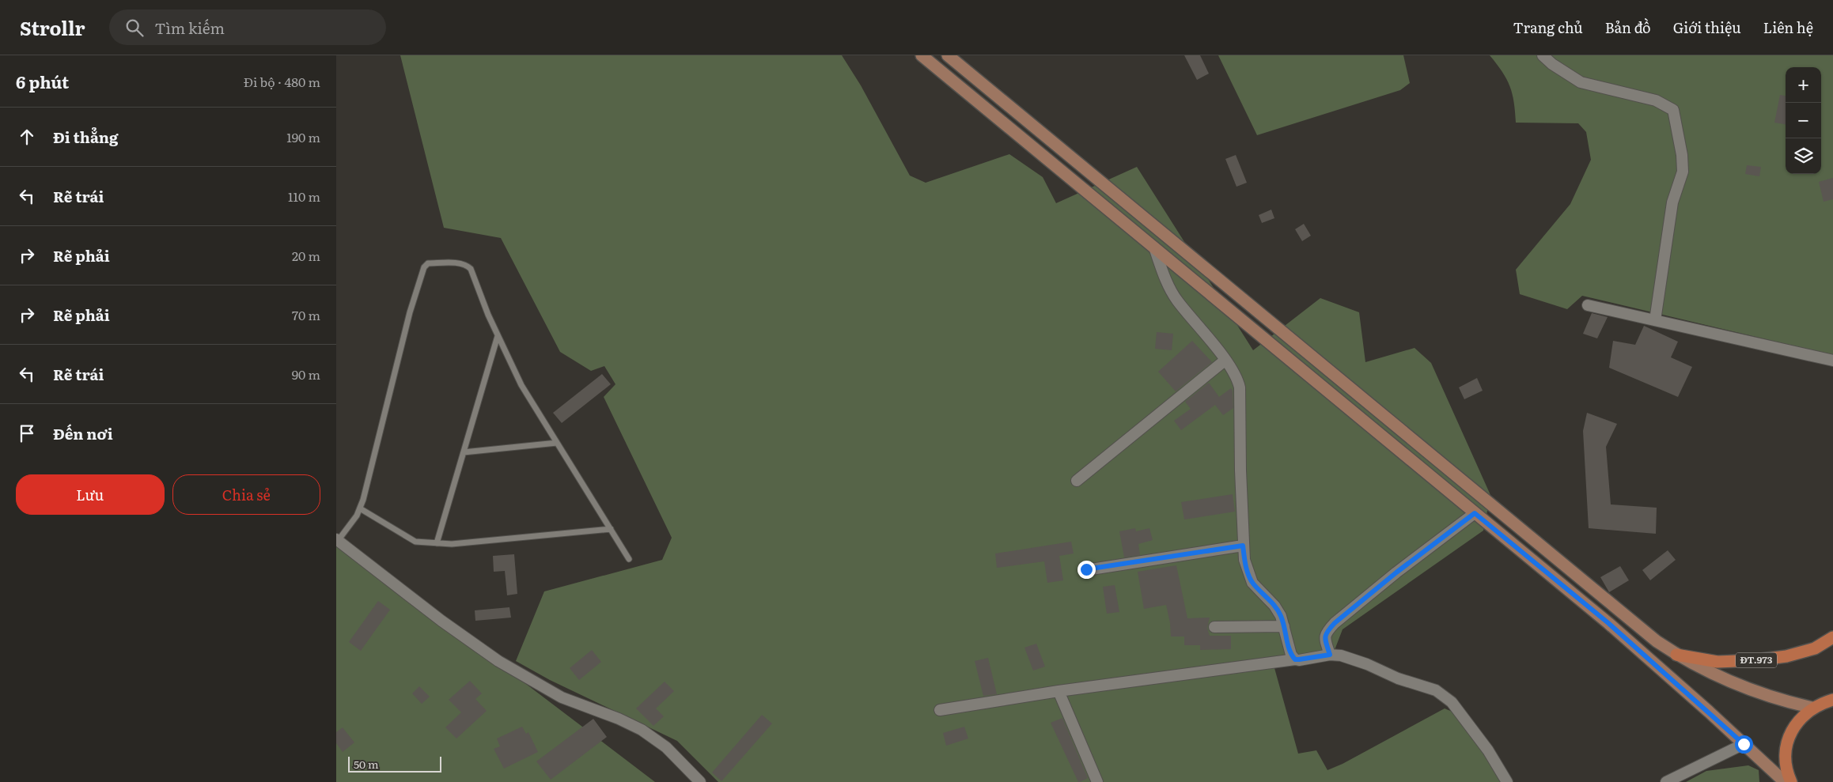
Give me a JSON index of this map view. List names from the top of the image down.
{
  "streets": {
    "main road": ["ĐT.973"]
  },
  "scale_bar": "50 m",
  "page": {
    "header": "Strollr",
    "search": "Tìm kiếm",
    "nav": [
      "Trang chủ",
      "Bản đồ",
      "Giới thiệu",
      "Liên hệ"
    ],
    "heading": ["6 phút", "Đi bộ · 480 m"],
    "map_buttons": ["+", "−"],
    "list": [
      ["Đi thẳng", "190 m"],
      ["Rẽ trái", "110 m"],
      ["Rẽ phải", "20 m"],
      ["Rẽ phải", "70 m"],
      ["Rẽ trái", "90 m"],
      "Đến nơi"
    ],
    "buttons": ["Lưu", "Chia sẻ"],
    "scale": "50 m"
  }
}
